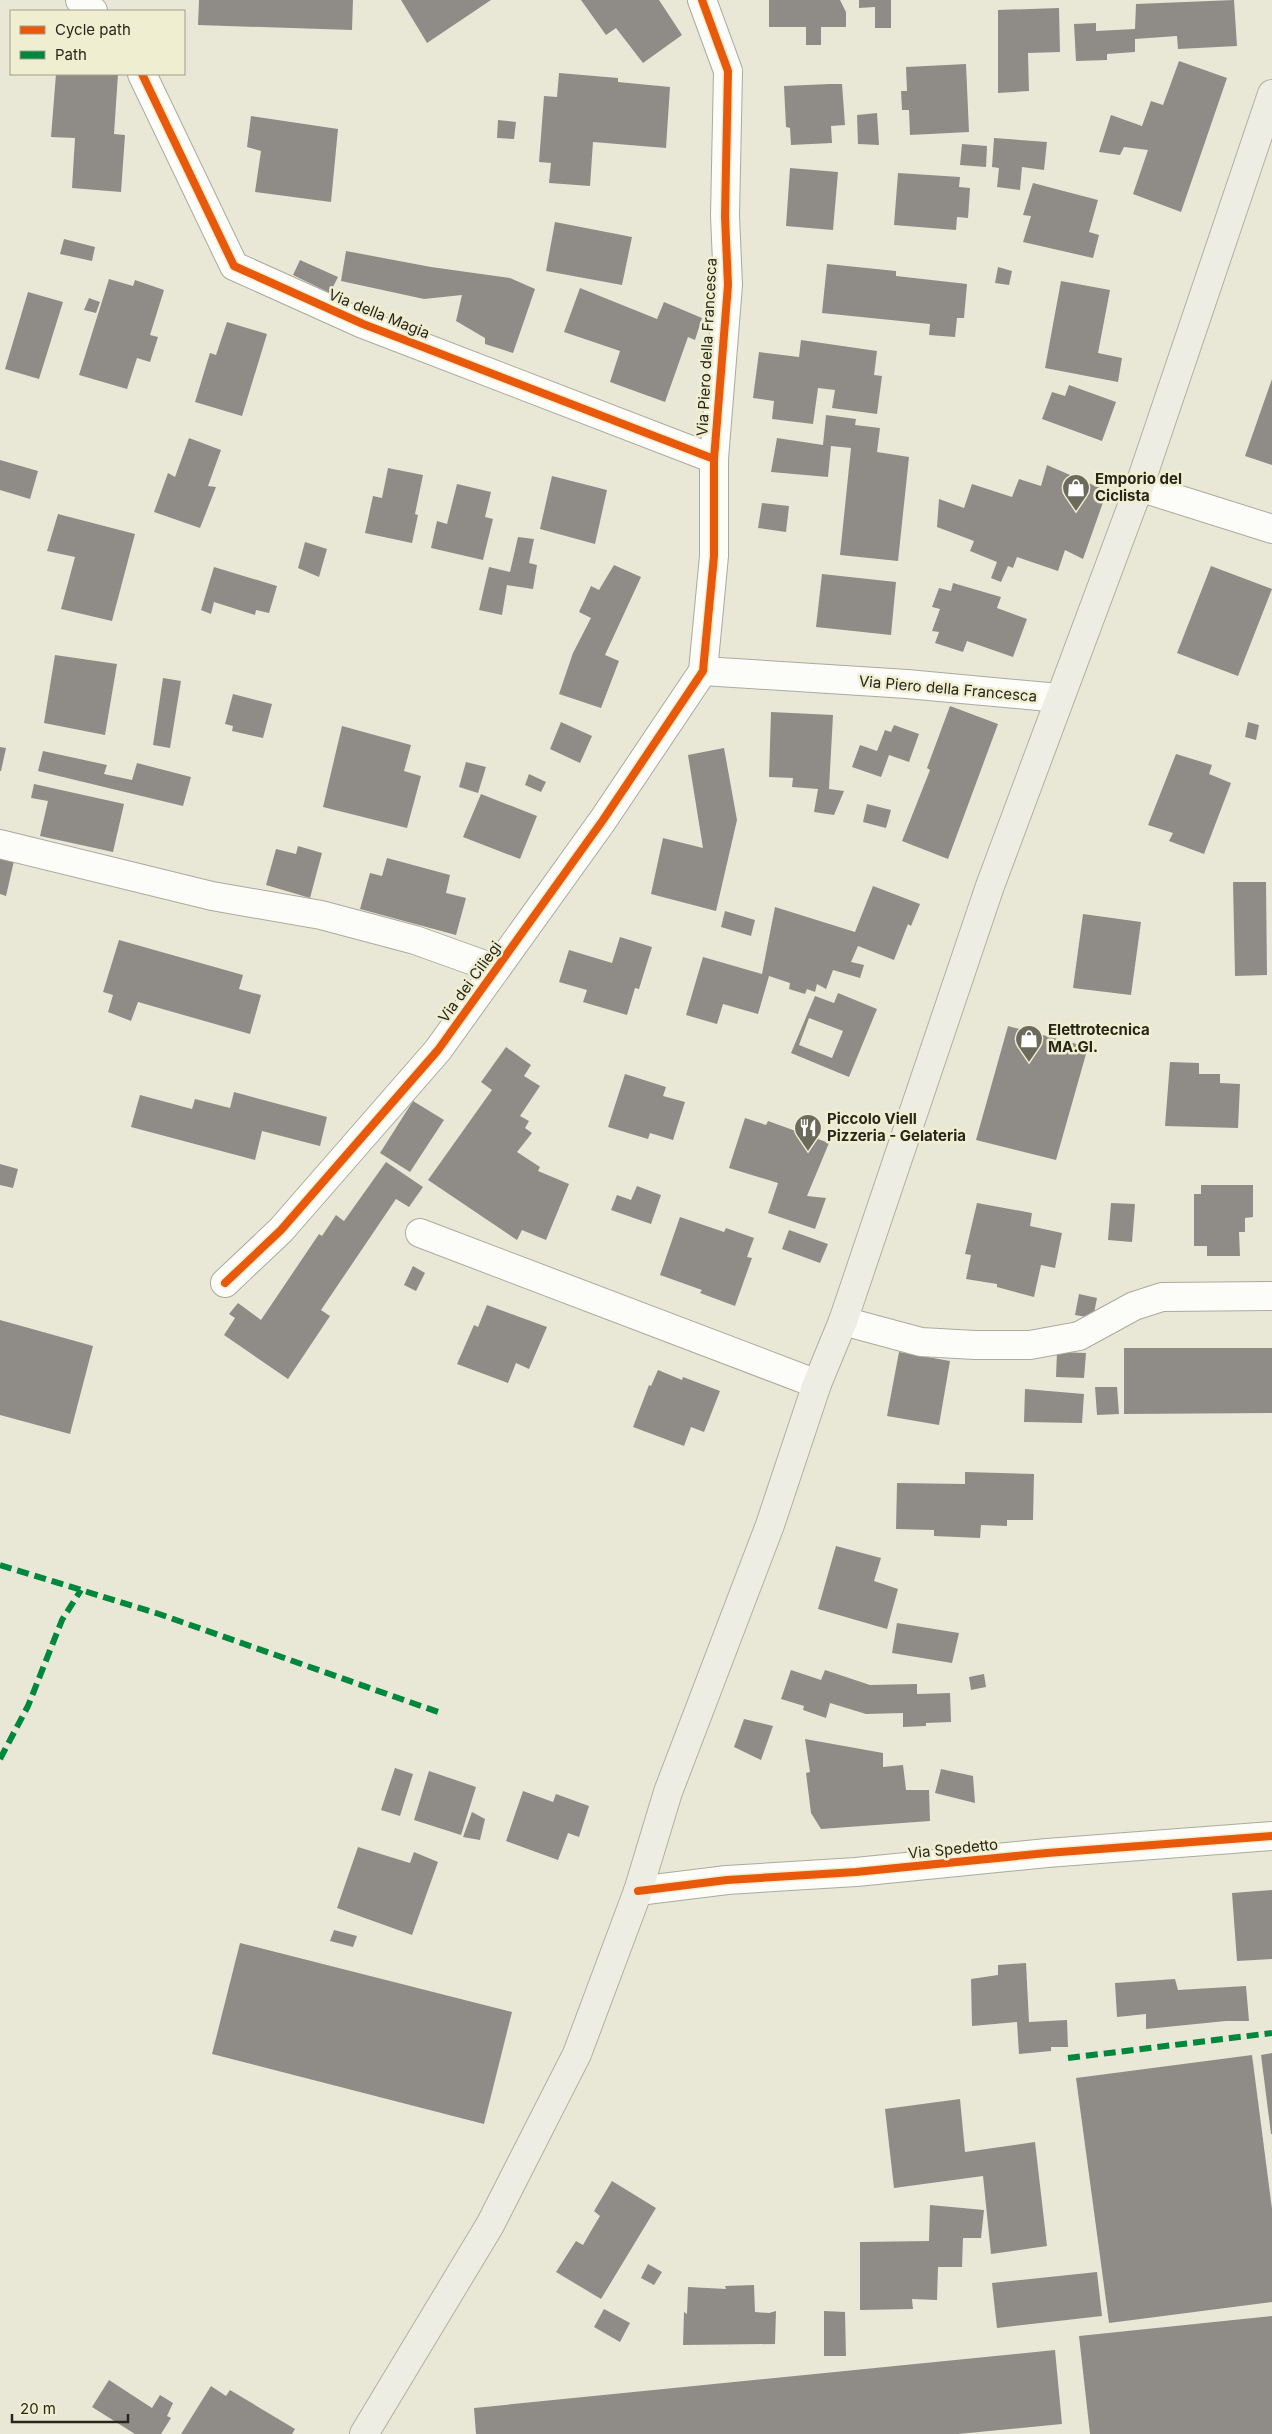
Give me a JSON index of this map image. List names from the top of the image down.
{
  "streets": {
    "street": [
      "Via della Magia",
      "Via Piero della Francesca",
      "Via dei Ciliegi",
      "Via Spedetto"
    ]
  },
  "crossings": [
    ["Via della Magia", "Via Piero della Francesca"],
    ["Via Piero della Francesca", "Via dei Ciliegi"]
  ],
  "places": {
    "shop": ["Emporio del Ciclista", "Elettrotecnica MA.GI."],
    "restaurant": ["Piccolo Viell Pizzeria - Gelateria"]
  },
  "legend": ["Cycle path", "Path"],
  "scale_bar": "20 m"
}
